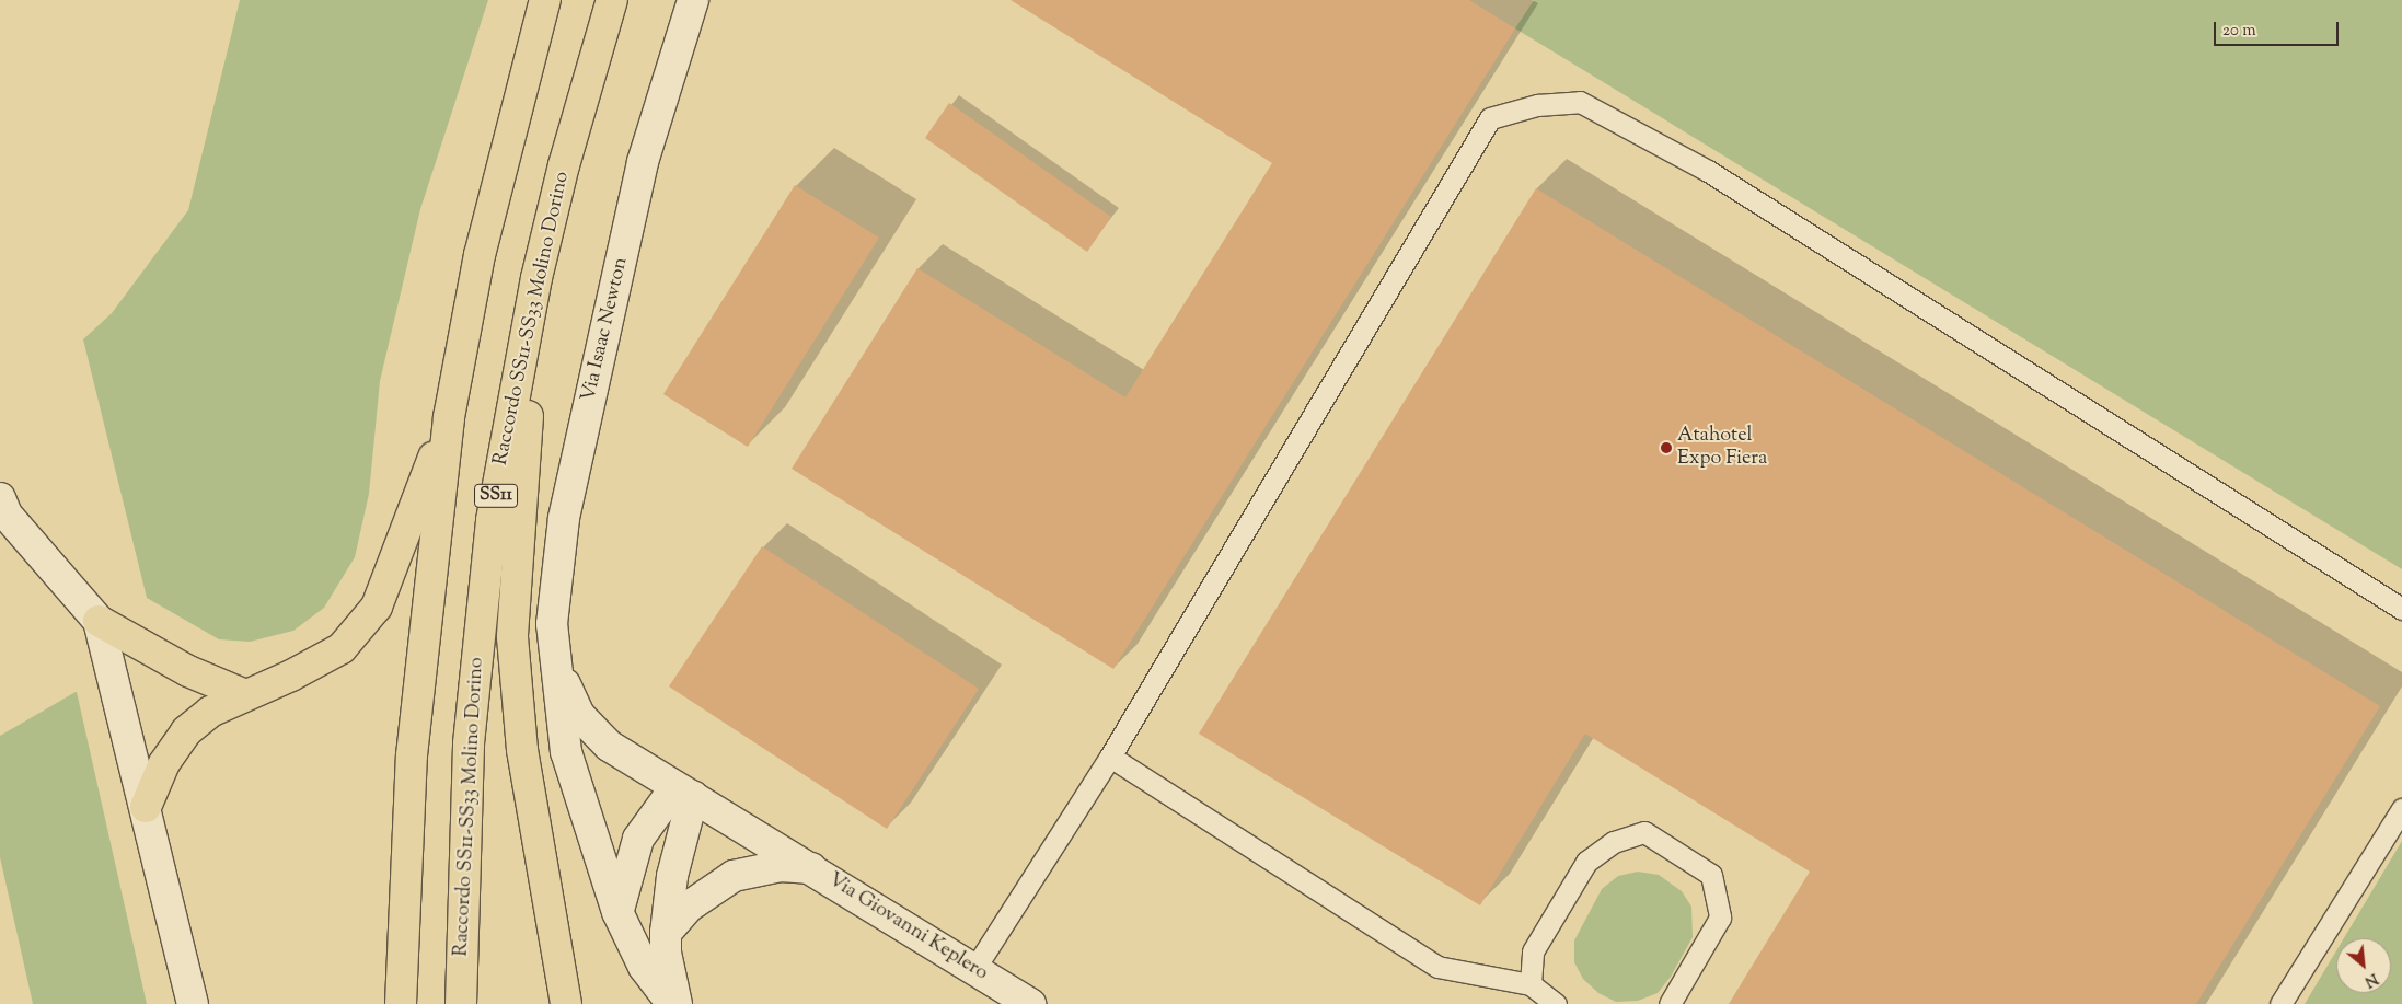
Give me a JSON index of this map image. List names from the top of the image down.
{
  "streets": {
    "highway": ["Raccordo SS11-SS33 Molino Dorino", "SS11"],
    "street": ["Via Isaac Newton", "Via Giovanni Keplero"]
  },
  "crossings": [
    ["Via Isaac Newton", "Via Giovanni Keplero"]
  ],
  "places": ["Atahotel Expo Fiera"],
  "scale_bar": "20 m",
  "north": "bottom right"
}
